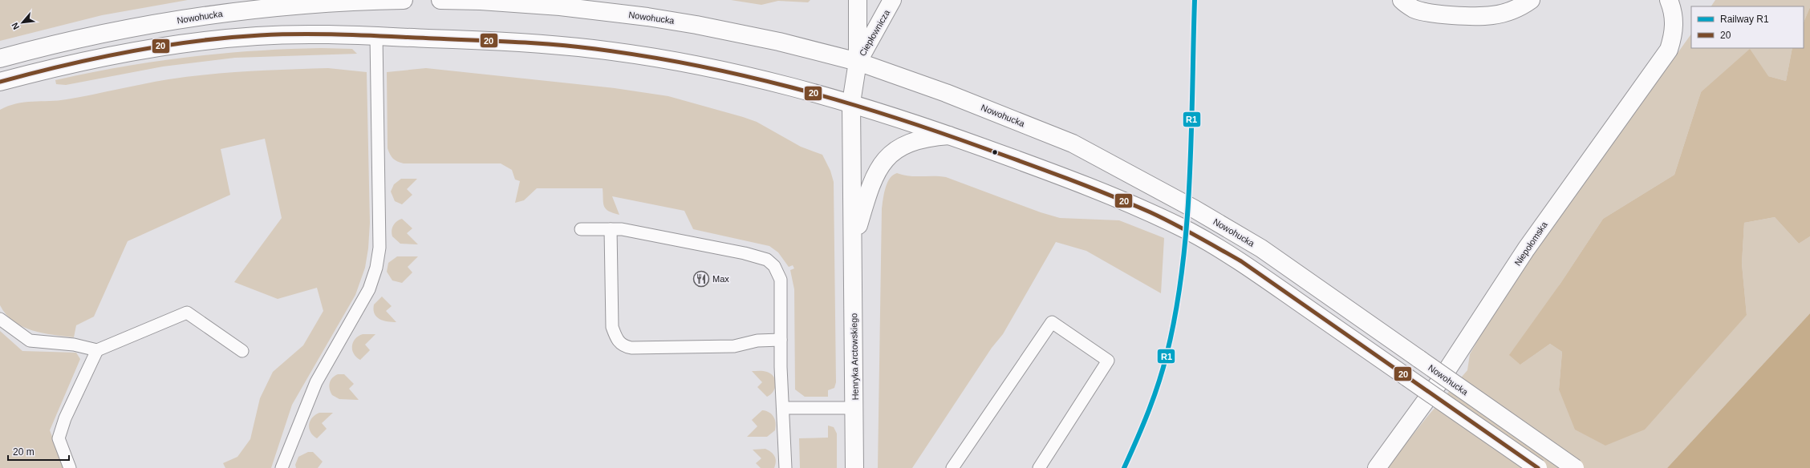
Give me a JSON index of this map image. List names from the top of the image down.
{
  "streets": {
    "main road": [
      "Nowohucka",
      "Ciepłownicza",
      "Niepołomska",
      "Henryka Arctowskiego"
    ]
  },
  "crossings": [
    ["Nowohucka", "Ciepłownicza"]
  ],
  "places": {
    "restaurant": ["Max"]
  },
  "lines": ["rail line R1", "transit line 20"],
  "legend": ["Railway R1", "20"],
  "scale_bar": "20 m",
  "north": "bottom left"
}
